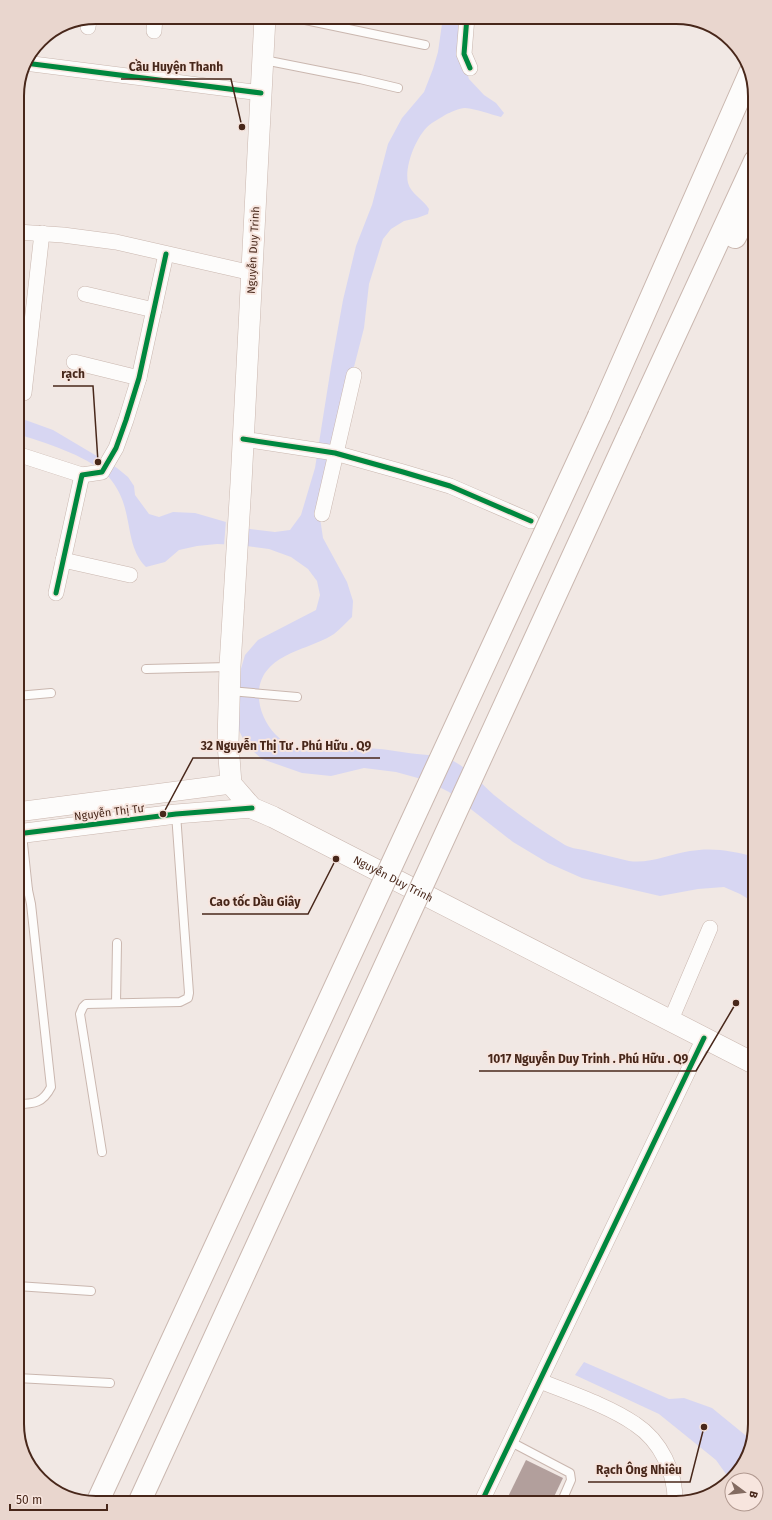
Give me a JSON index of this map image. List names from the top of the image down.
{
  "streets": {
    "main road": ["Nguyễn Duy Trinh"],
    "street": ["Nguyễn Thị Tư"]
  },
  "crossings": [
    ["Nguyễn Duy Trinh", "Nguyễn Thị Tư"]
  ],
  "places": [
    "Cầu Huyện Thanh",
    "rạch",
    "32 Nguyễn Thị Tư . Phú Hữu . Q9",
    "Cao tốc Dầu Giây",
    "1017 Nguyễn Duy Trinh . Phú Hữu . Q9",
    "Rạch Ông Nhiêu"
  ],
  "scale_bar": "50 m",
  "north": "right"
}
